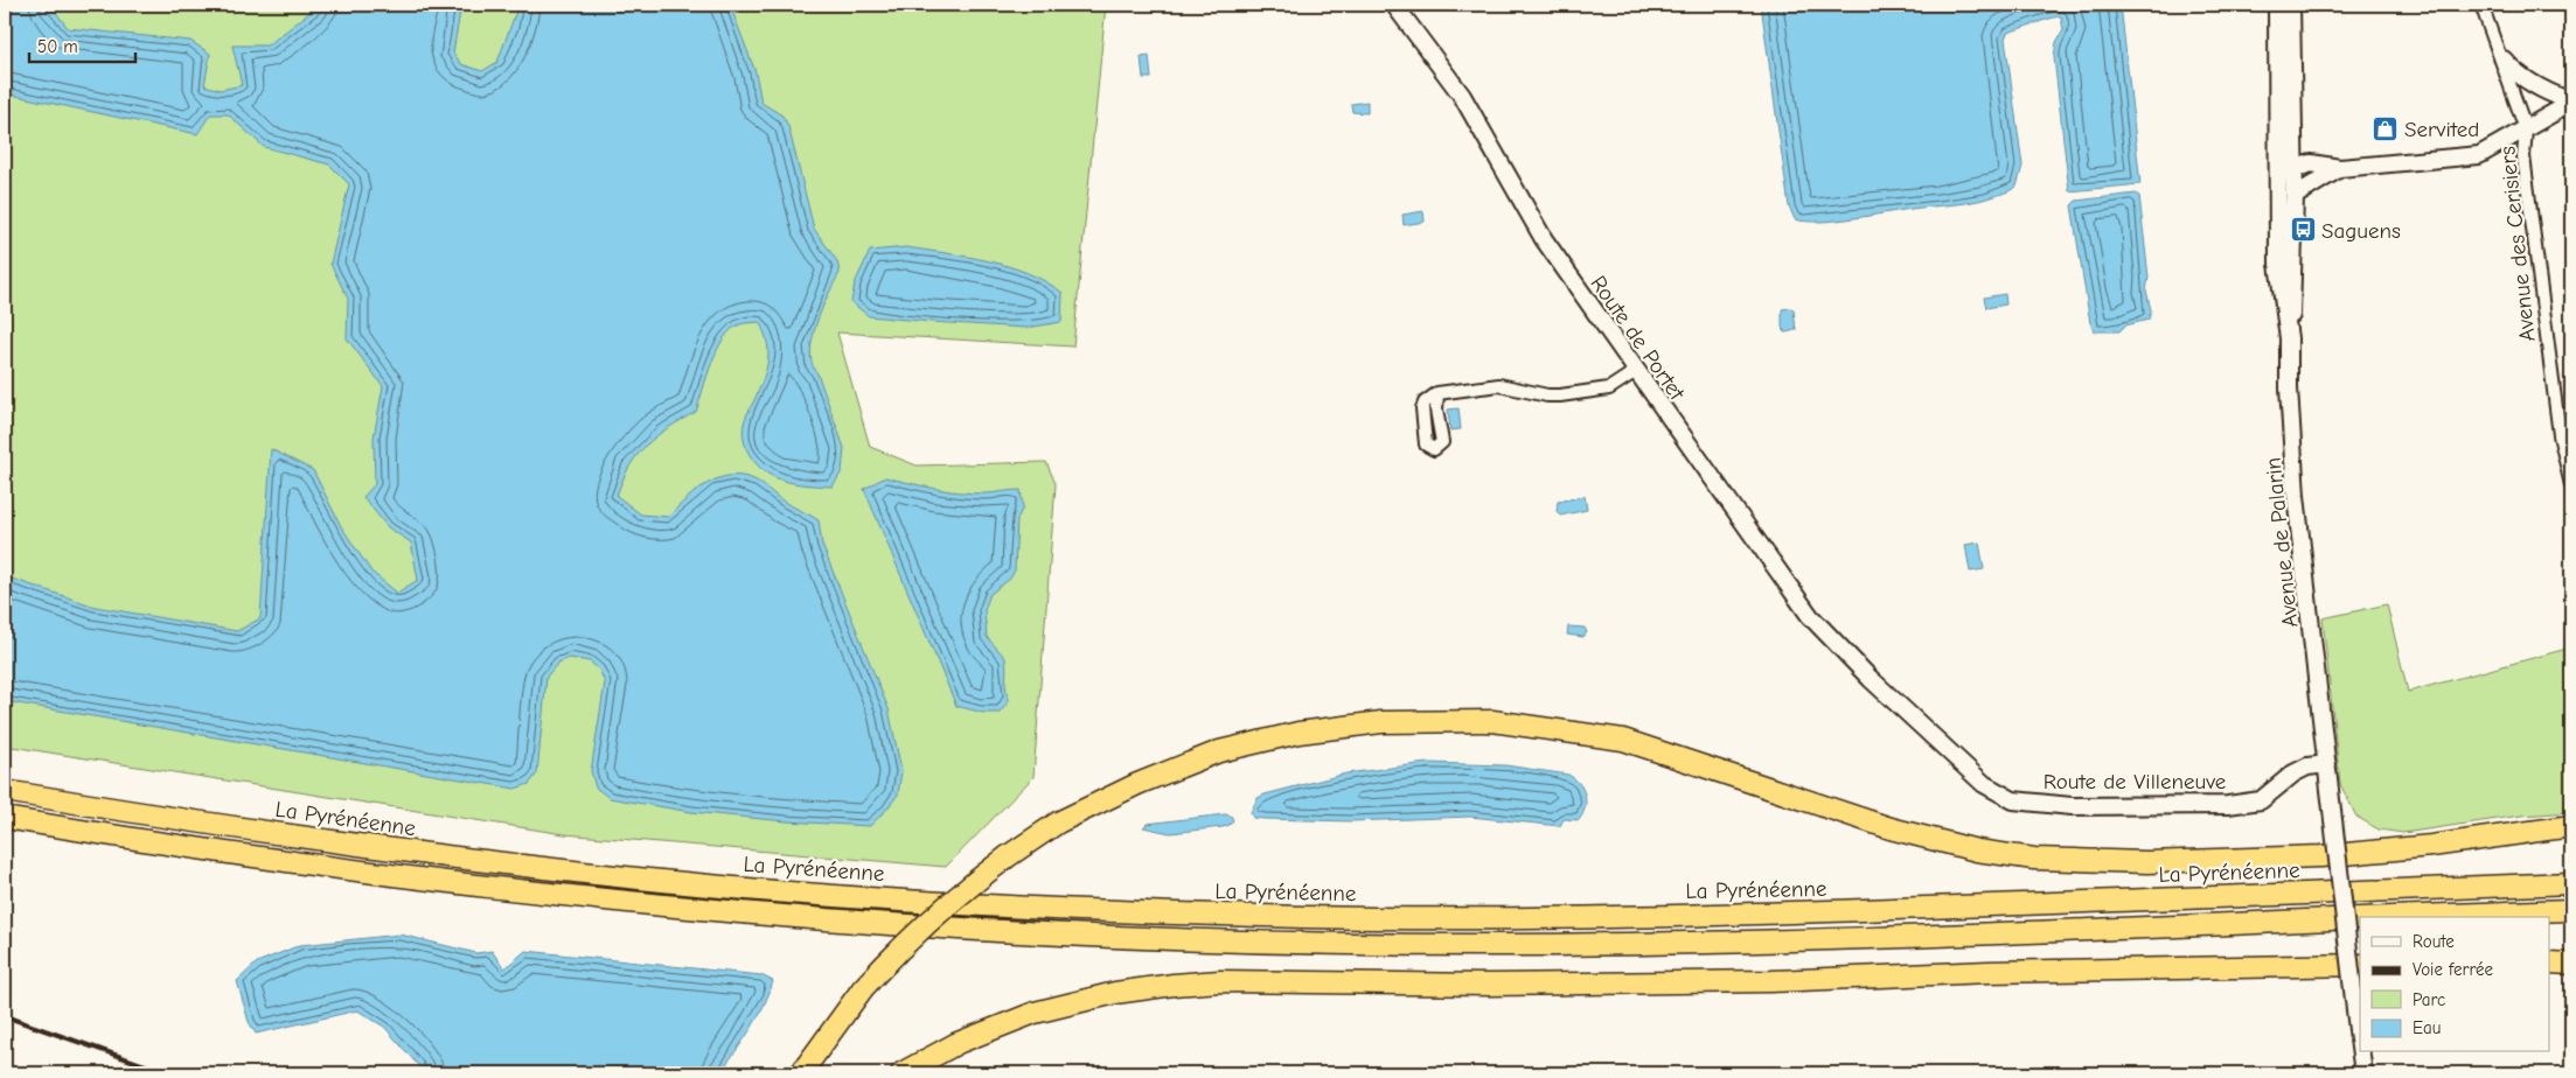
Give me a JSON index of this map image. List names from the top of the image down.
{
  "streets": {
    "highway": ["La Pyrénéenne"],
    "street": [
      "Avenue des Cerisiers",
      "Route de Portet",
      "Avenue de Palarin",
      "Route de Villeneuve"
    ]
  },
  "crossings": [
    ["Route de Portet", "Route de Villeneuve"],
    ["Avenue de Palarin", "Route de Villeneuve"]
  ],
  "places": {
    "shop": ["Servited"],
    "bus stop": ["Saguens"]
  },
  "legend": [
    "Route",
    "Voie ferrée",
    "Parc",
    "Eau"
  ],
  "scale_bar": "50 m"
}
